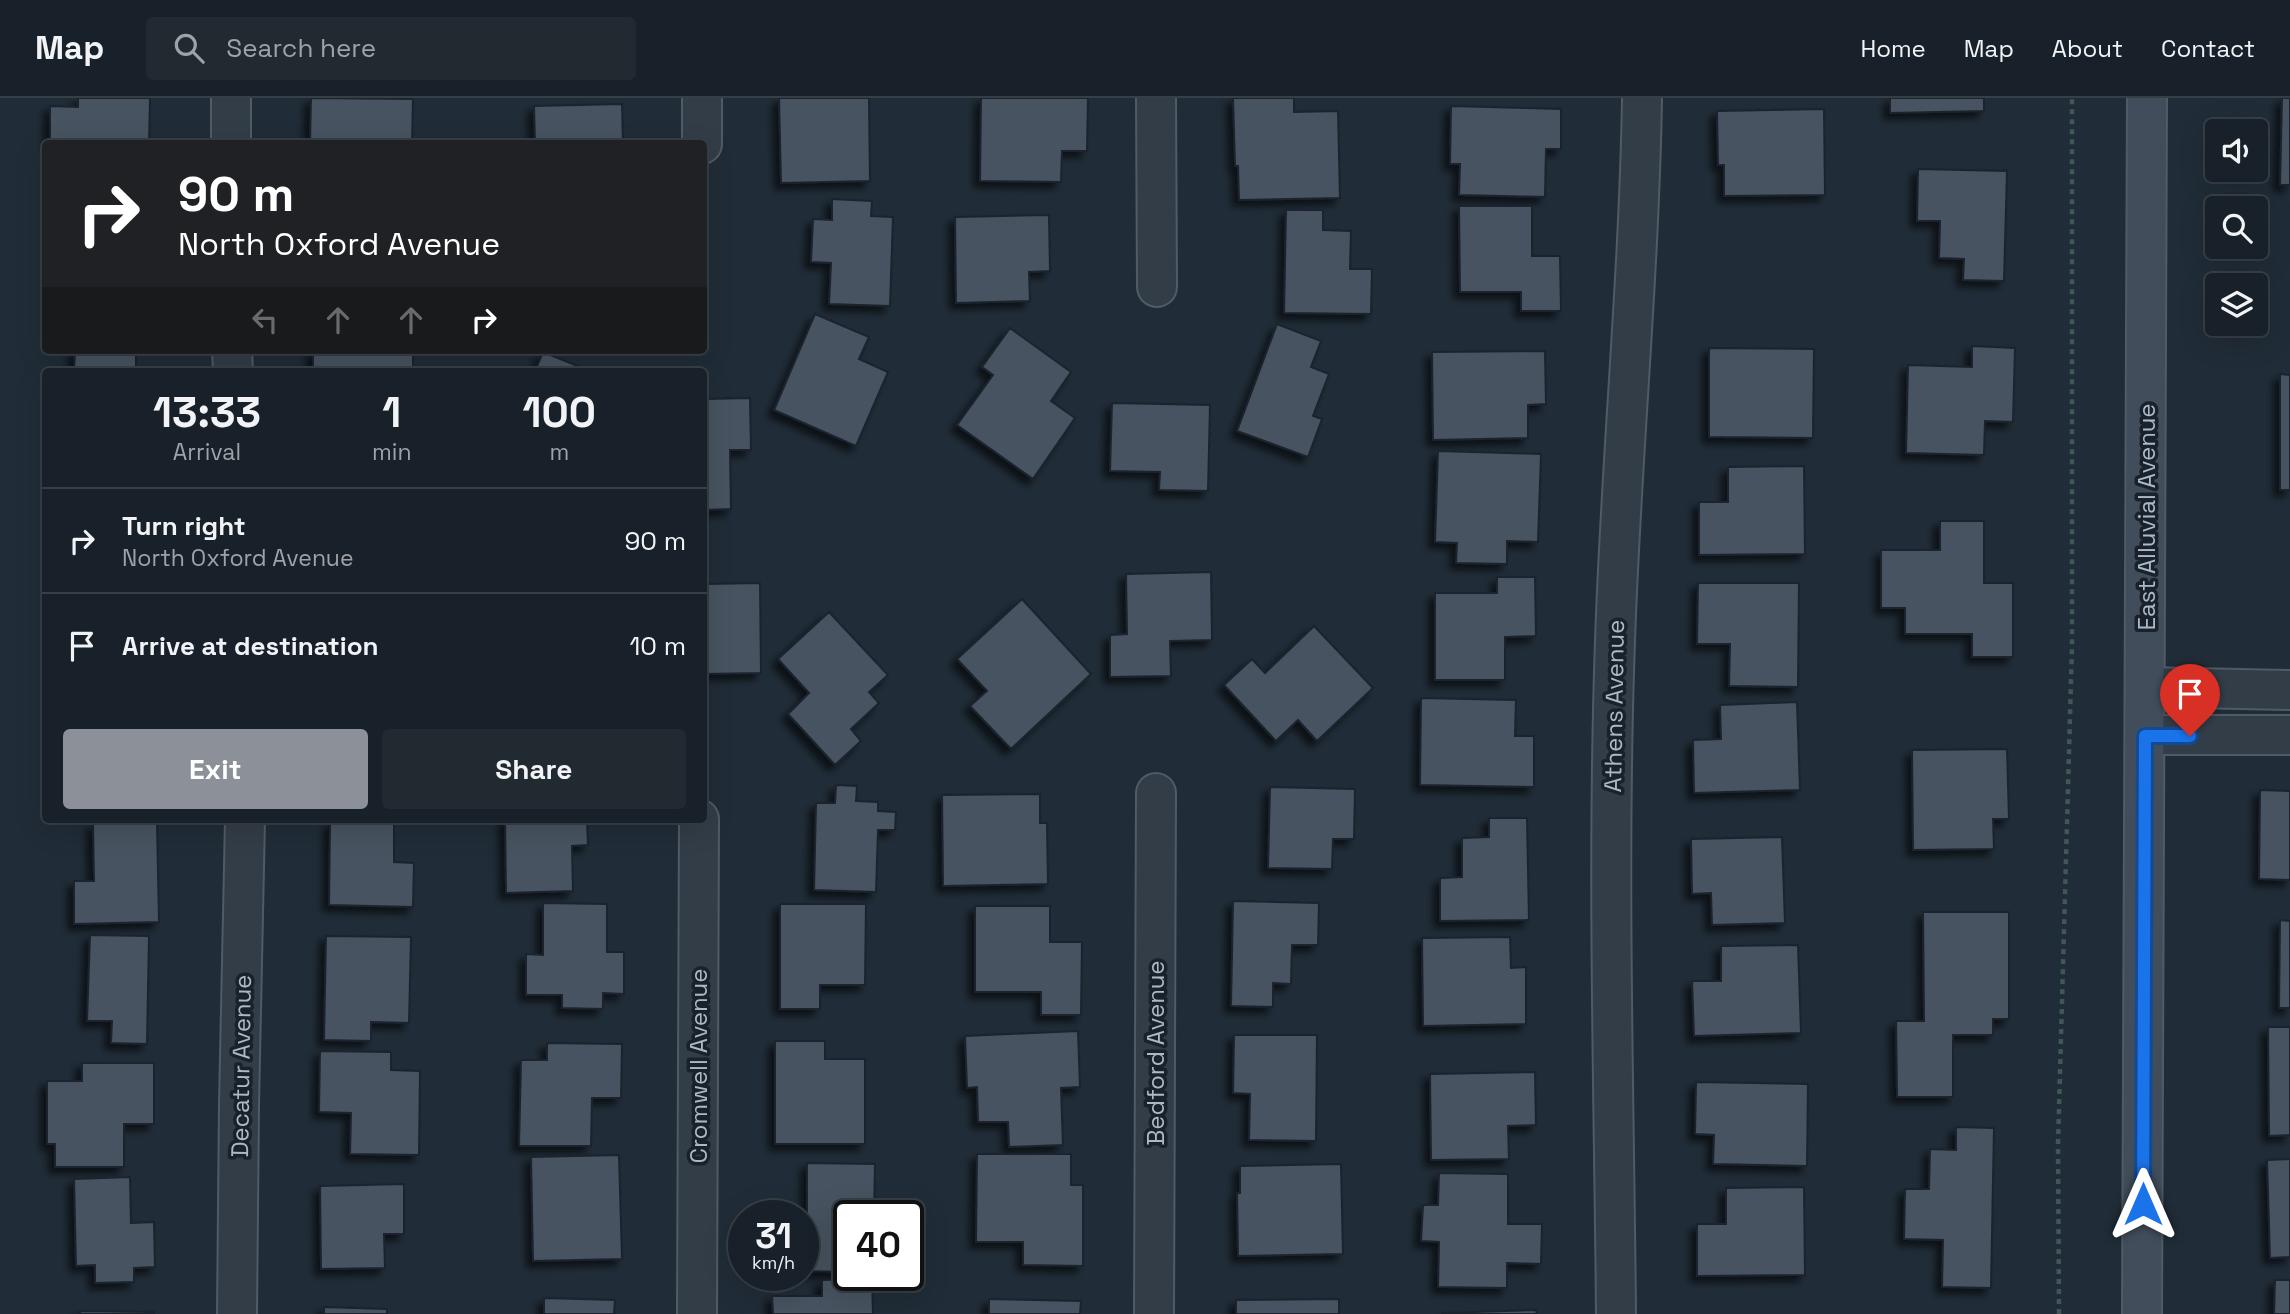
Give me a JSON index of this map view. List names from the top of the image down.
{
  "streets": {
    "street": [
      "East Alluvial Avenue",
      "Athens Avenue",
      "Bedford Avenue",
      "Decatur Avenue",
      "Cromwell Avenue"
    ]
  },
  "page": {
    "header": "Map",
    "search": "Search here",
    "nav": [
      "Home",
      "Map",
      "About",
      "Contact"
    ],
    "turn": ["90 m", "North Oxford Avenue"],
    "eta": [
      "13:33",
      "Arrival",
      "1",
      "min",
      "100",
      "m"
    ],
    "list": [
      {
        "name": "Turn right",
        "note": "North Oxford Avenue",
        "value": "90 m"
      },
      {
        "name": "Arrive at destination",
        "value": "10 m"
      }
    ],
    "buttons": ["Exit", "Share"],
    "speed": "31 km/h",
    "limit": "40"
  }
}
